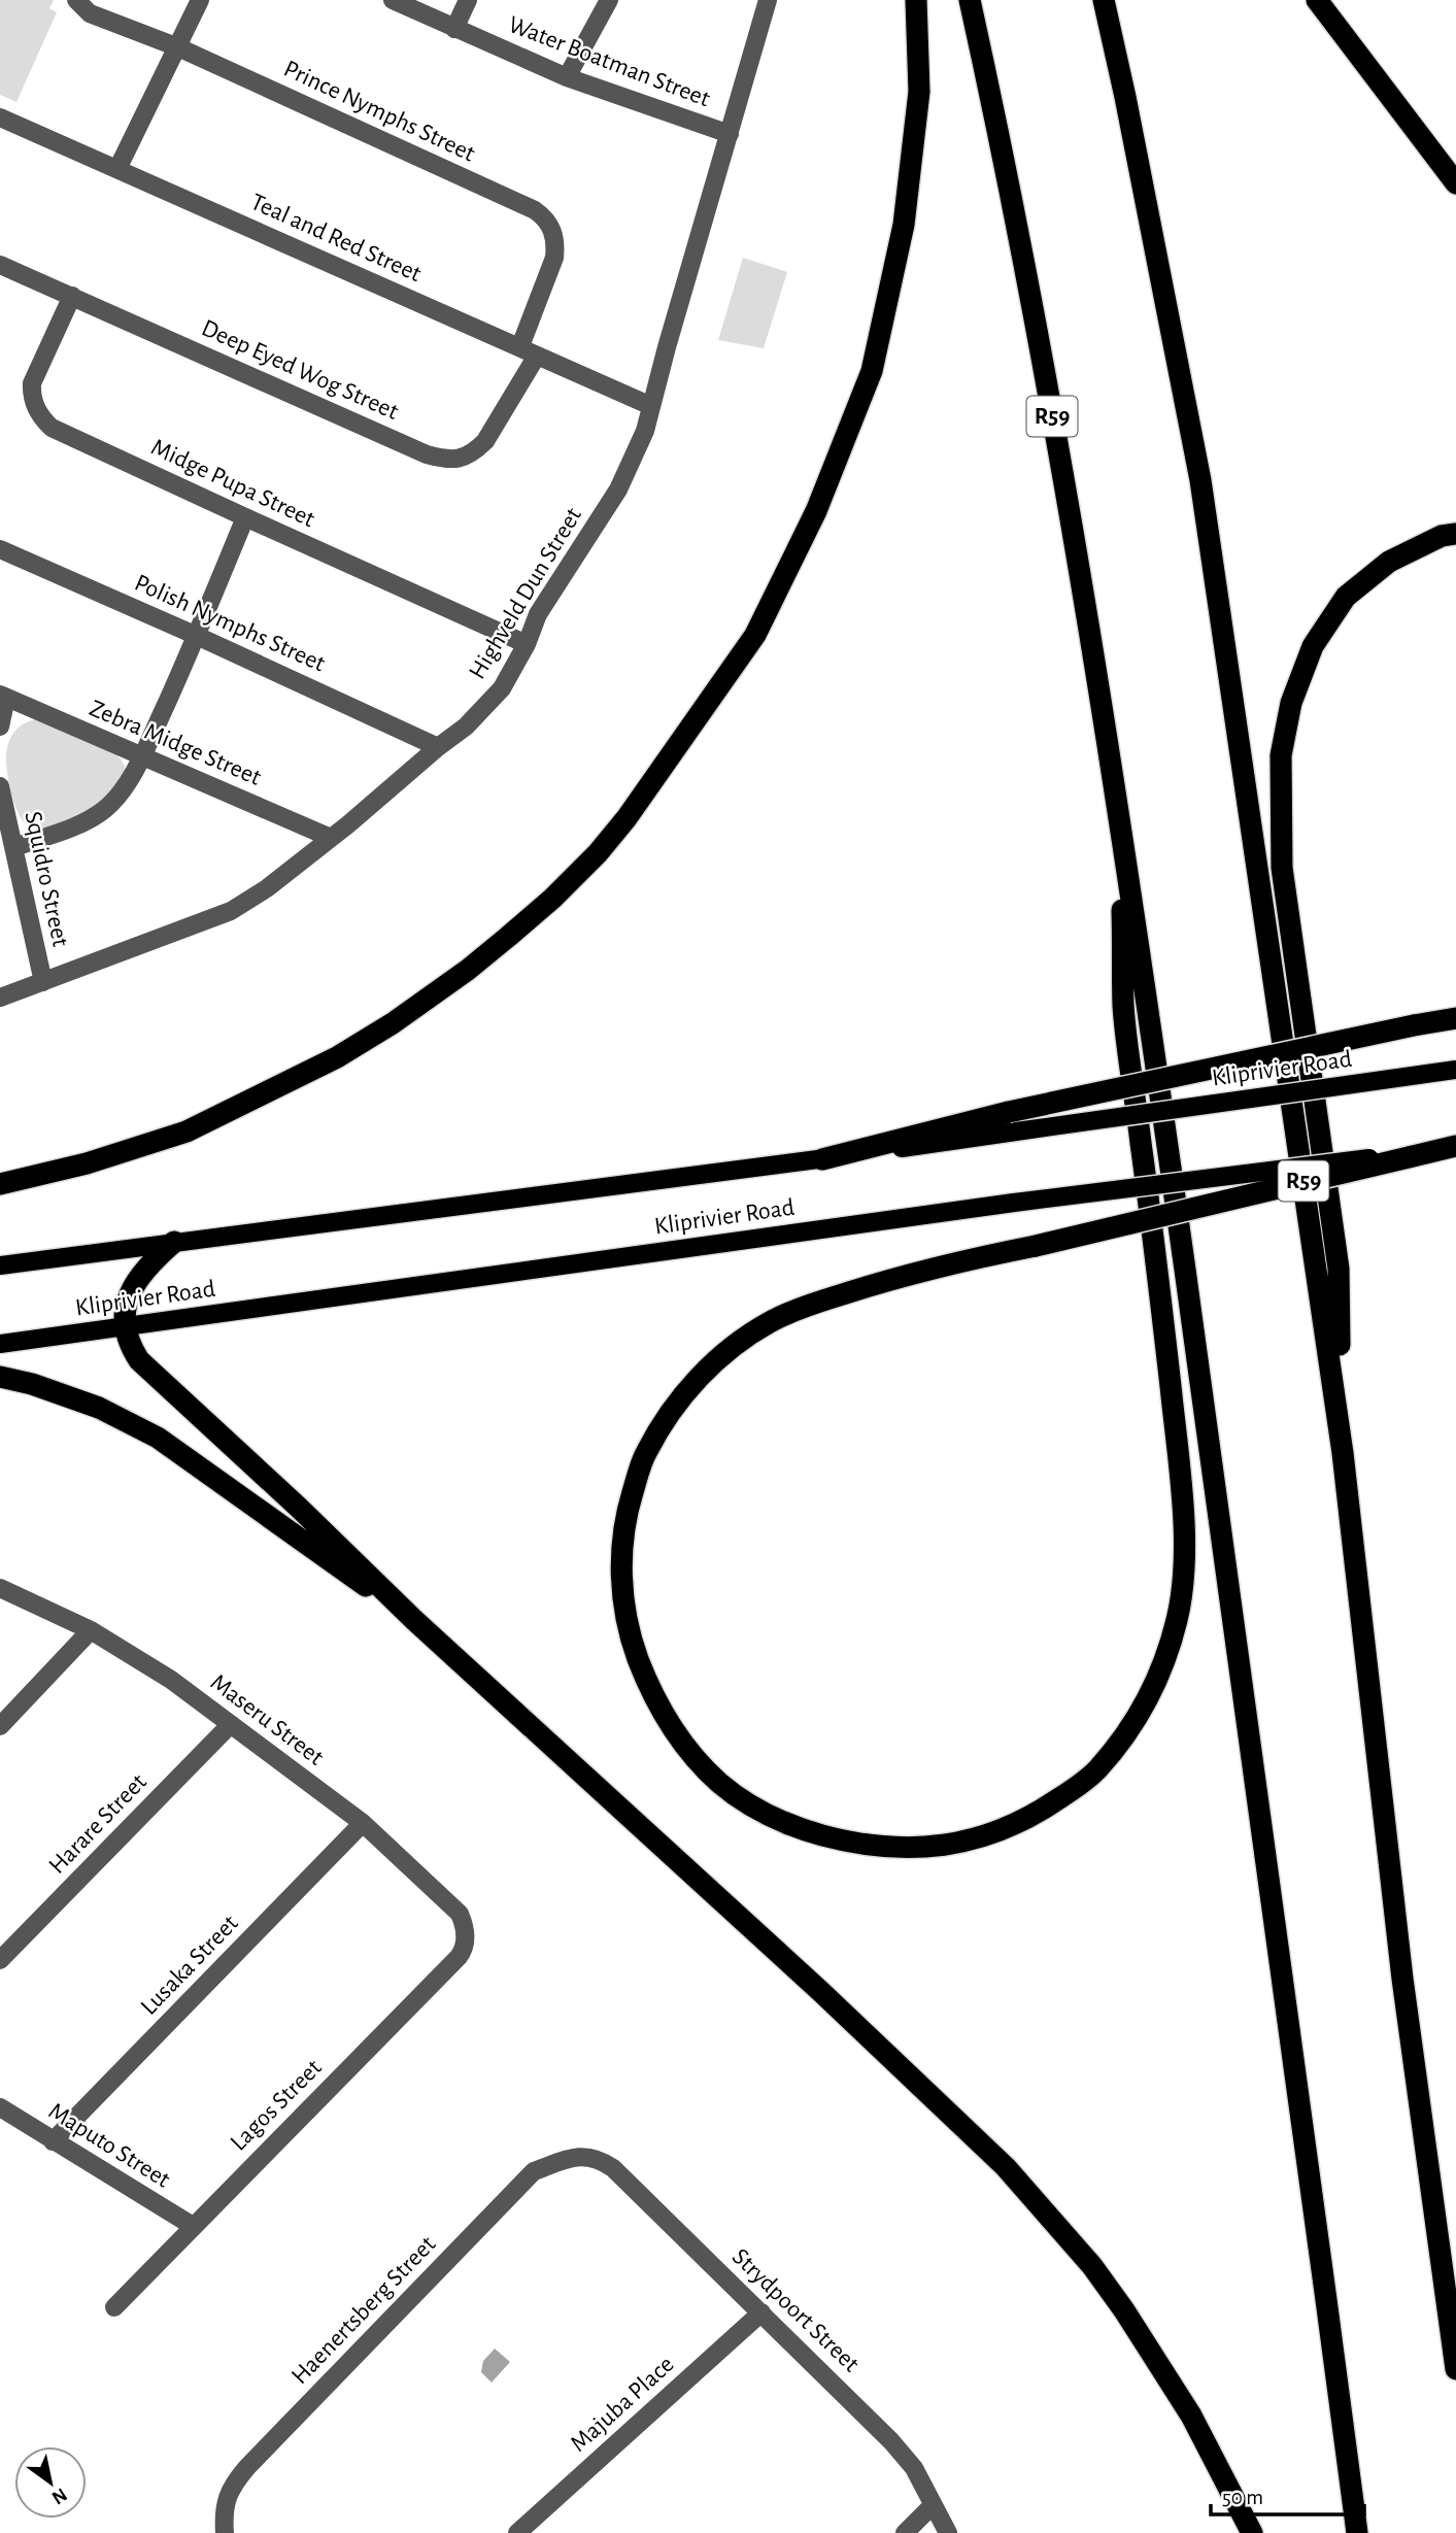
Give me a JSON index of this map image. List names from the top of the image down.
{
  "streets": {
    "highway": ["R59"],
    "main road": ["Kliprivier Road"],
    "street": [
      "Water Boatman Street",
      "Prince Nymphs Street",
      "Teal and Red Street",
      "Deep Eyed Wog Street",
      "Midge Pupa Street",
      "Highveld Dun Street",
      "Polish Nymphs Street",
      "Zebra Midge Street",
      "Squidro Street",
      "Maseru Street",
      "Harare Street",
      "Lusaka Street",
      "Lagos Street",
      "Maputo Street",
      "Haenertsberg Street",
      "Strydpoort Street",
      "Majuba Place"
    ]
  },
  "crossings": [
    ["Water Boatman Street", "Highveld Dun Street"],
    ["Prince Nymphs Street", "Teal and Red Street"],
    ["Teal and Red Street", "Deep Eyed Wog Street"],
    ["Teal and Red Street", "Highveld Dun Street"],
    ["Deep Eyed Wog Street", "Midge Pupa Street"],
    ["Midge Pupa Street", "Highveld Dun Street"],
    ["Highveld Dun Street", "Polish Nymphs Street"],
    ["Highveld Dun Street", "Zebra Midge Street"],
    ["Highveld Dun Street", "Squidro Street"],
    ["Maseru Street", "Harare Street"],
    ["Maseru Street", "Lusaka Street"],
    ["Maseru Street", "Lagos Street"],
    ["Lusaka Street", "Maputo Street"],
    ["Lagos Street", "Maputo Street"],
    ["Haenertsberg Street", "Strydpoort Street"],
    ["Strydpoort Street", "Majuba Place"]
  ],
  "scale_bar": "50 m",
  "north": "bottom right"
}
